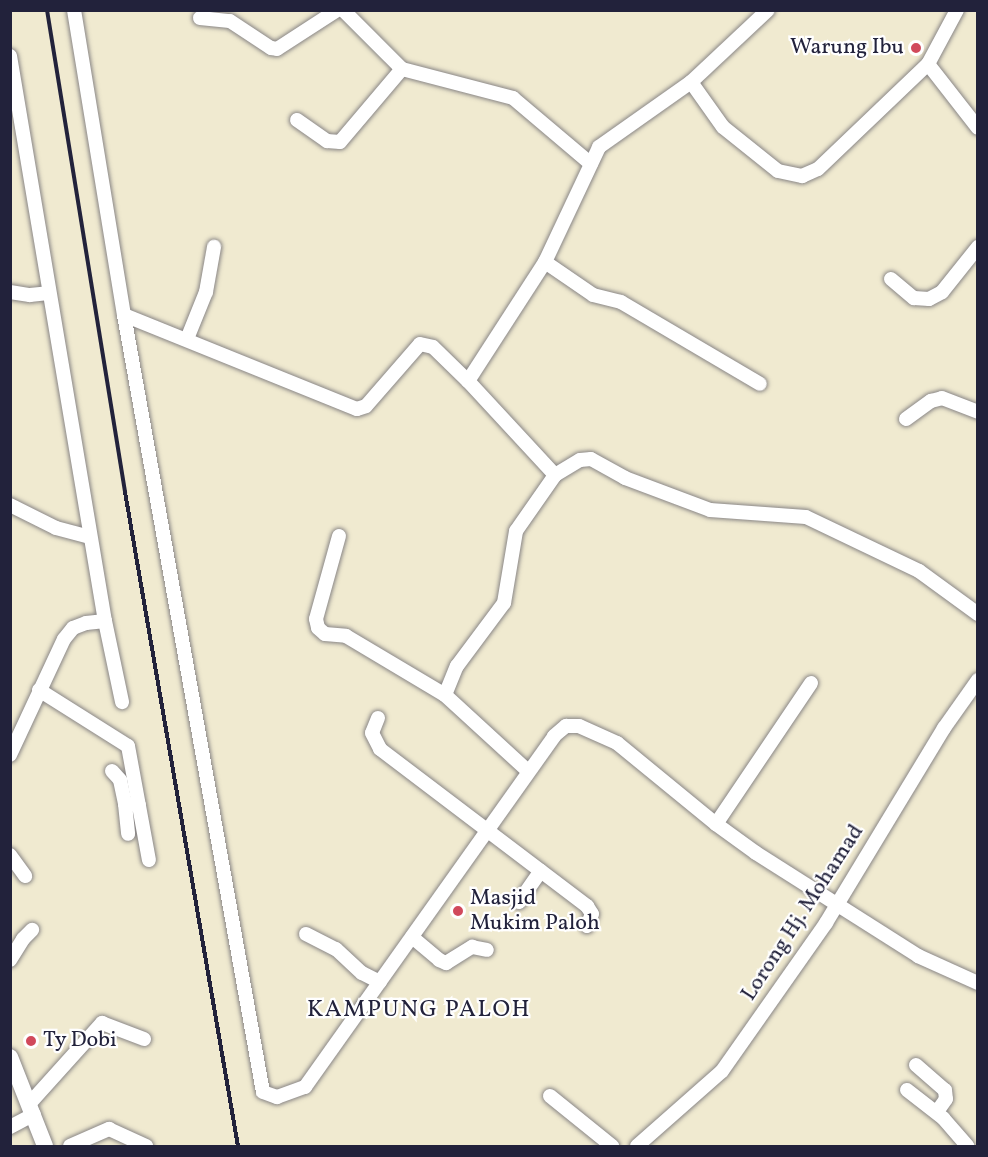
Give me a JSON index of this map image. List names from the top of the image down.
{
  "streets": {
    "street": ["Lorong Hj. Mohamad"]
  },
  "districts": ["KAMPUNG PALOH"],
  "places": ["Warung Ibu", "Masjid Mukim Paloh", "Ty Dobi"]
}
